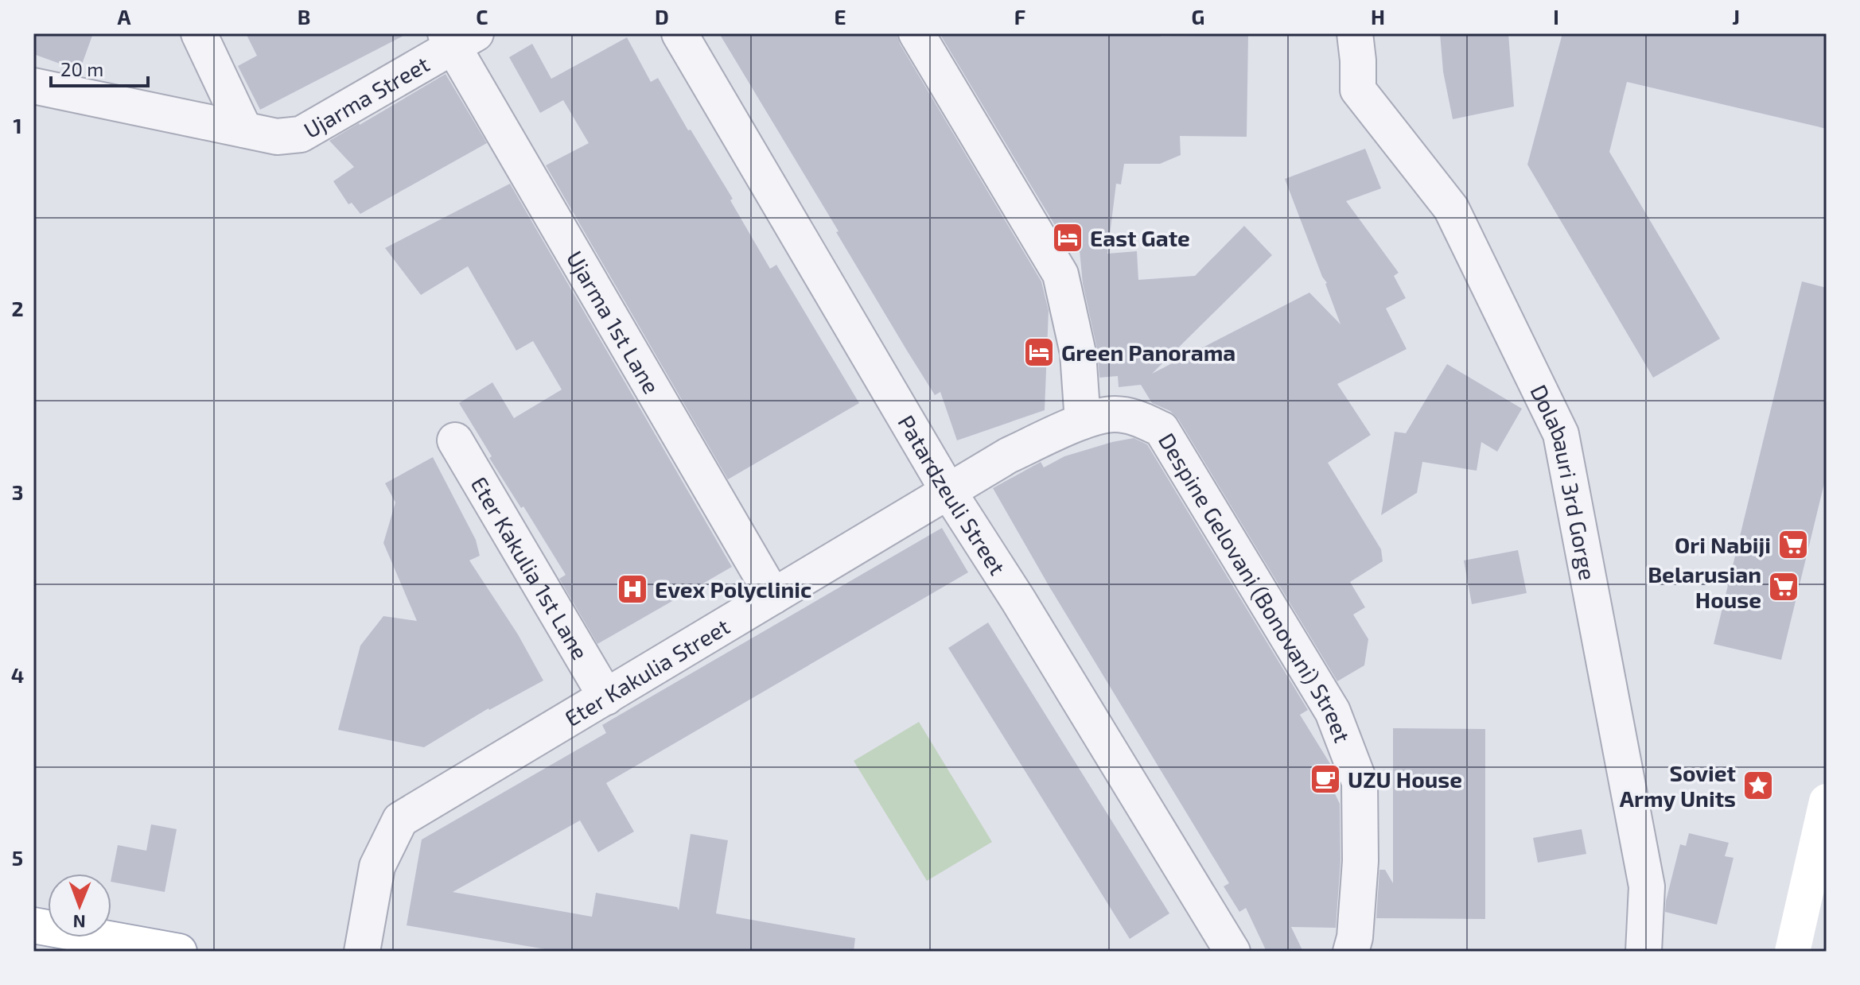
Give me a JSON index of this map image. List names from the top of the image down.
{
  "streets": {
    "street": [
      "Ujarma Street",
      "Ujarma 1st Lane",
      "Dolabauri 3rd Gorge",
      "Patardzeuli Street",
      "Eter Kakulia 1st Lane",
      "Despine Gelovani (Bonovani) Street",
      "Eter Kakulia Street"
    ]
  },
  "crossings": [
    ["Ujarma Street", "Ujarma 1st Lane"],
    ["Ujarma 1st Lane", "Eter Kakulia Street"],
    ["Patardzeuli Street", "Eter Kakulia Street"],
    ["Eter Kakulia 1st Lane", "Eter Kakulia Street"],
    ["Despine Gelovani (Bonovani) Street", "Eter Kakulia Street"]
  ],
  "places": {
    "hotel": ["East Gate", "Green Panorama"],
    "supermarket": ["Ori Nabiji", "Belarusian House"],
    "hospital": ["Evex Polyclinic"],
    "cafe": ["UZU House"],
    "place": ["Soviet Army Units"]
  },
  "scale_bar": "20 m",
  "north": "bottom",
  "grid": {
    "columns": [
      "A",
      "B",
      "C",
      "D",
      "E",
      "F",
      "G",
      "H",
      "I",
      "J"
    ],
    "rows": [
      "1",
      "2",
      "3",
      "4",
      "5"
    ]
  }
}
